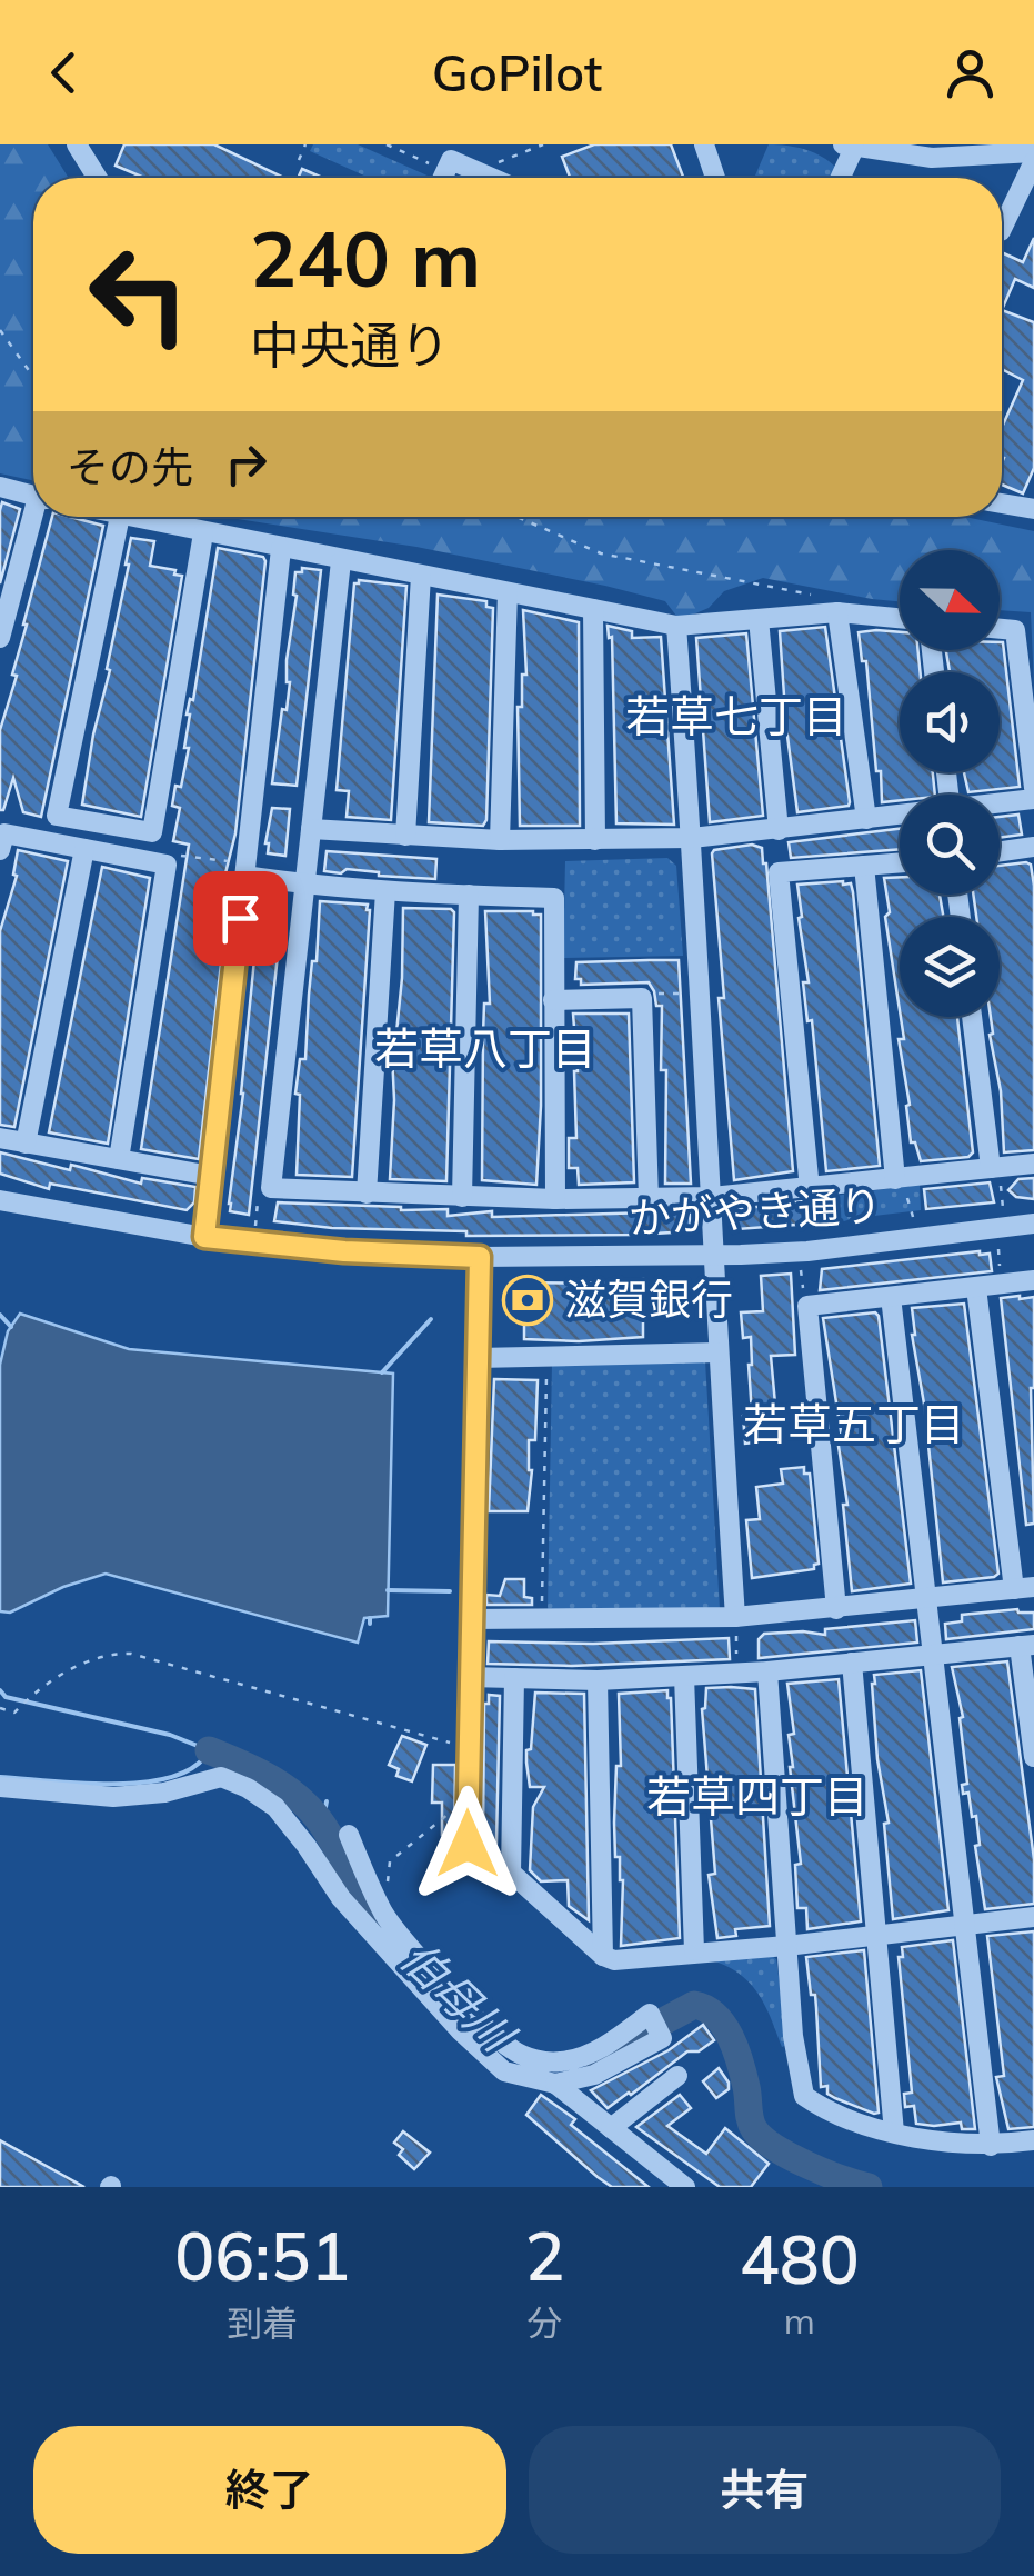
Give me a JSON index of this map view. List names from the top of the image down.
{
  "streets": {
    "street": ["かがやき通り"]
  },
  "districts": [
    "若草七丁目",
    "若草八丁目",
    "若草五丁目",
    "若草四丁目"
  ],
  "water": ["伯母川"],
  "places": {
    "bank": ["滋賀銀行"]
  },
  "north": "right",
  "page": {
    "header": "GoPilot",
    "turn": ["240 m", "中央通り"],
    "then": "その先",
    "eta": [
      "06:51",
      "到着",
      "2",
      "分",
      "480",
      "m"
    ],
    "buttons": ["終了", "共有"]
  }
}
